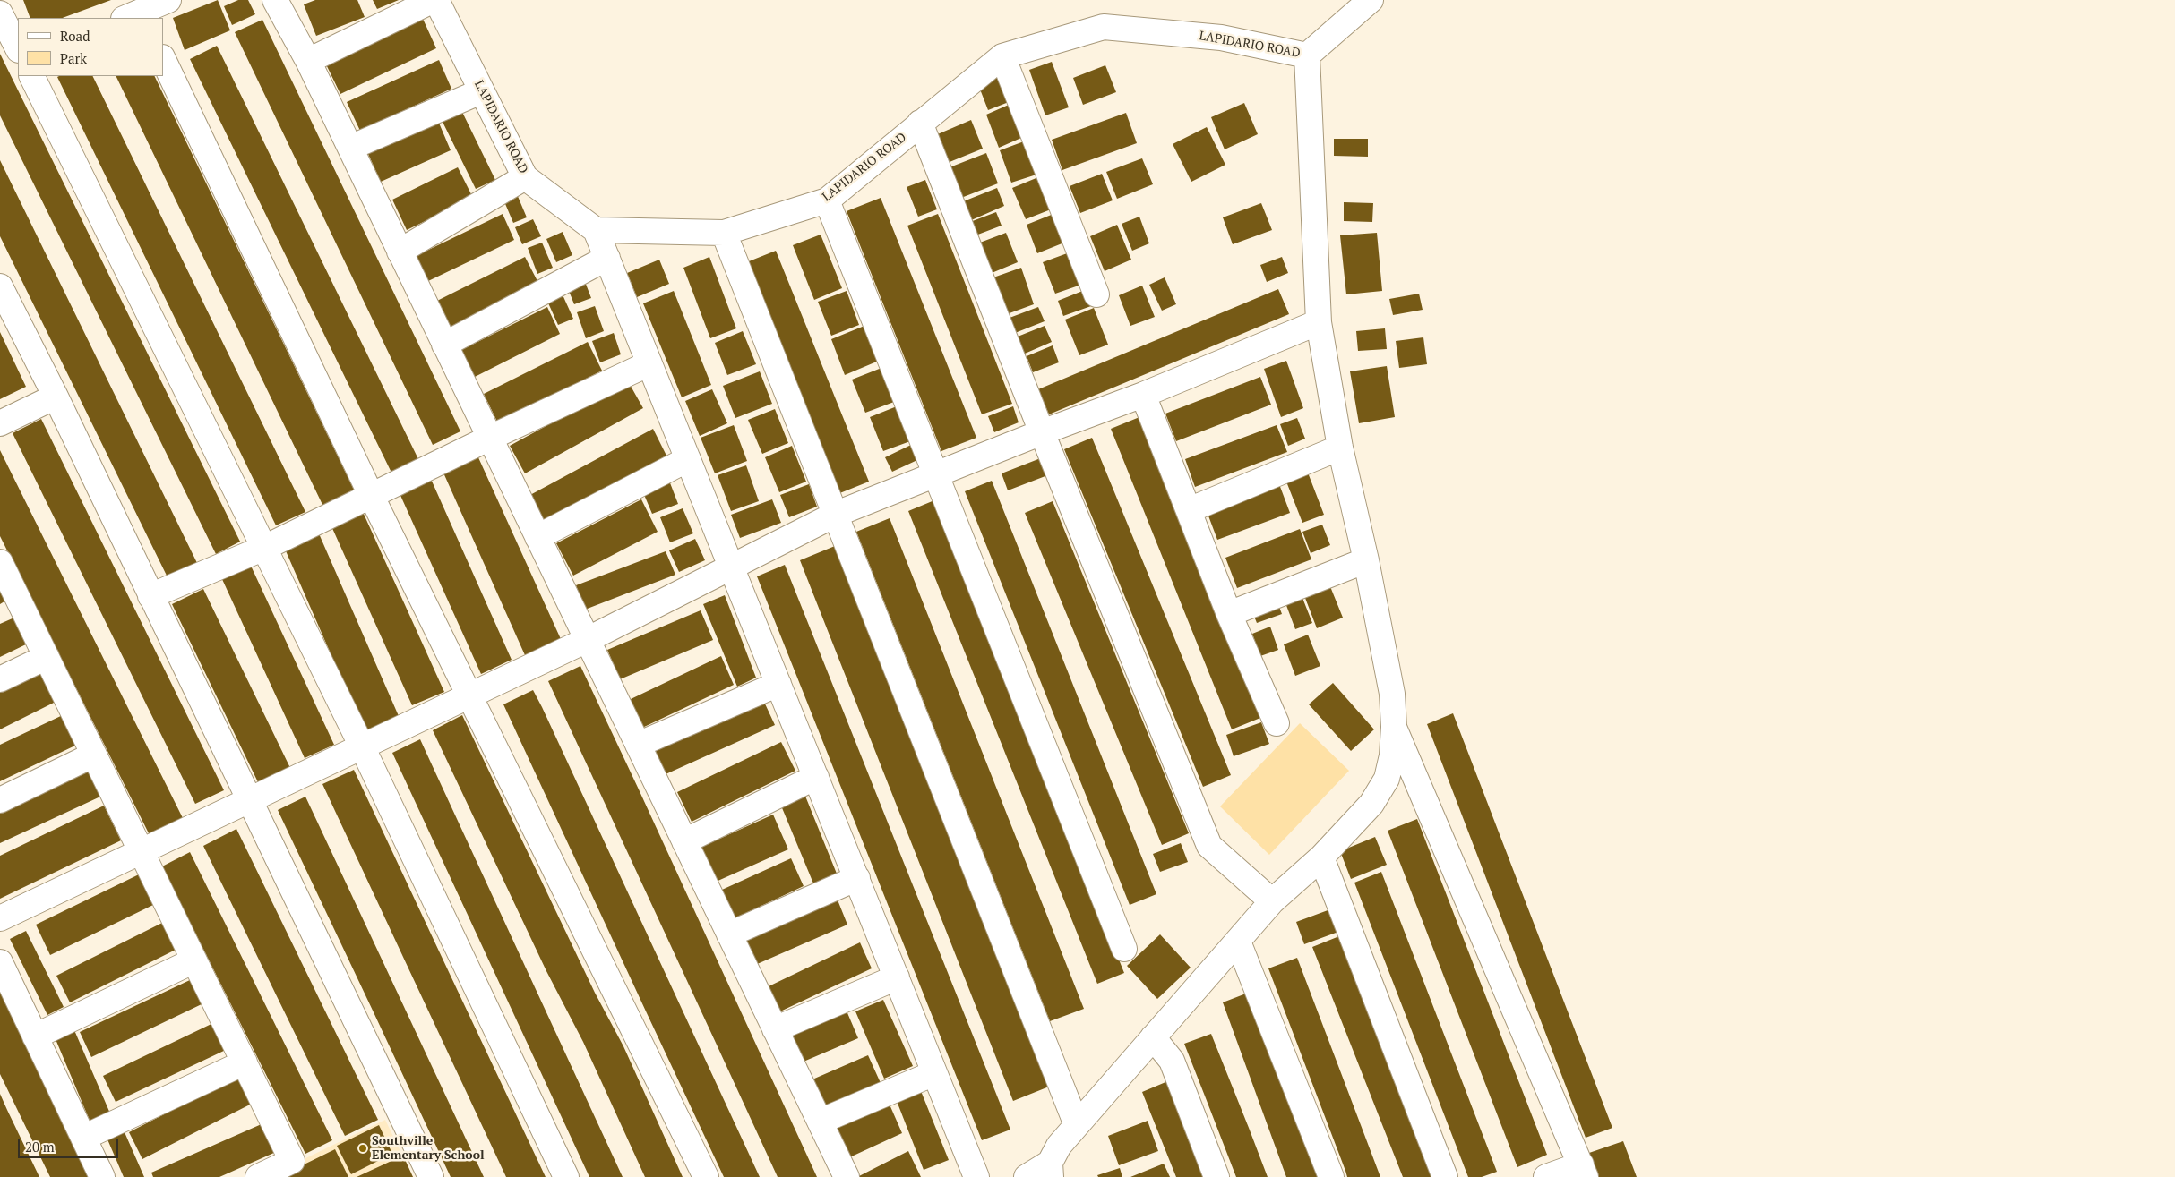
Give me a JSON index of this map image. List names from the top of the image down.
{
  "streets": {
    "street": ["LAPIDARIO ROAD"]
  },
  "places": ["Southville Elementary School"],
  "legend": ["Road", "Park"],
  "scale_bar": "20 m"
}
